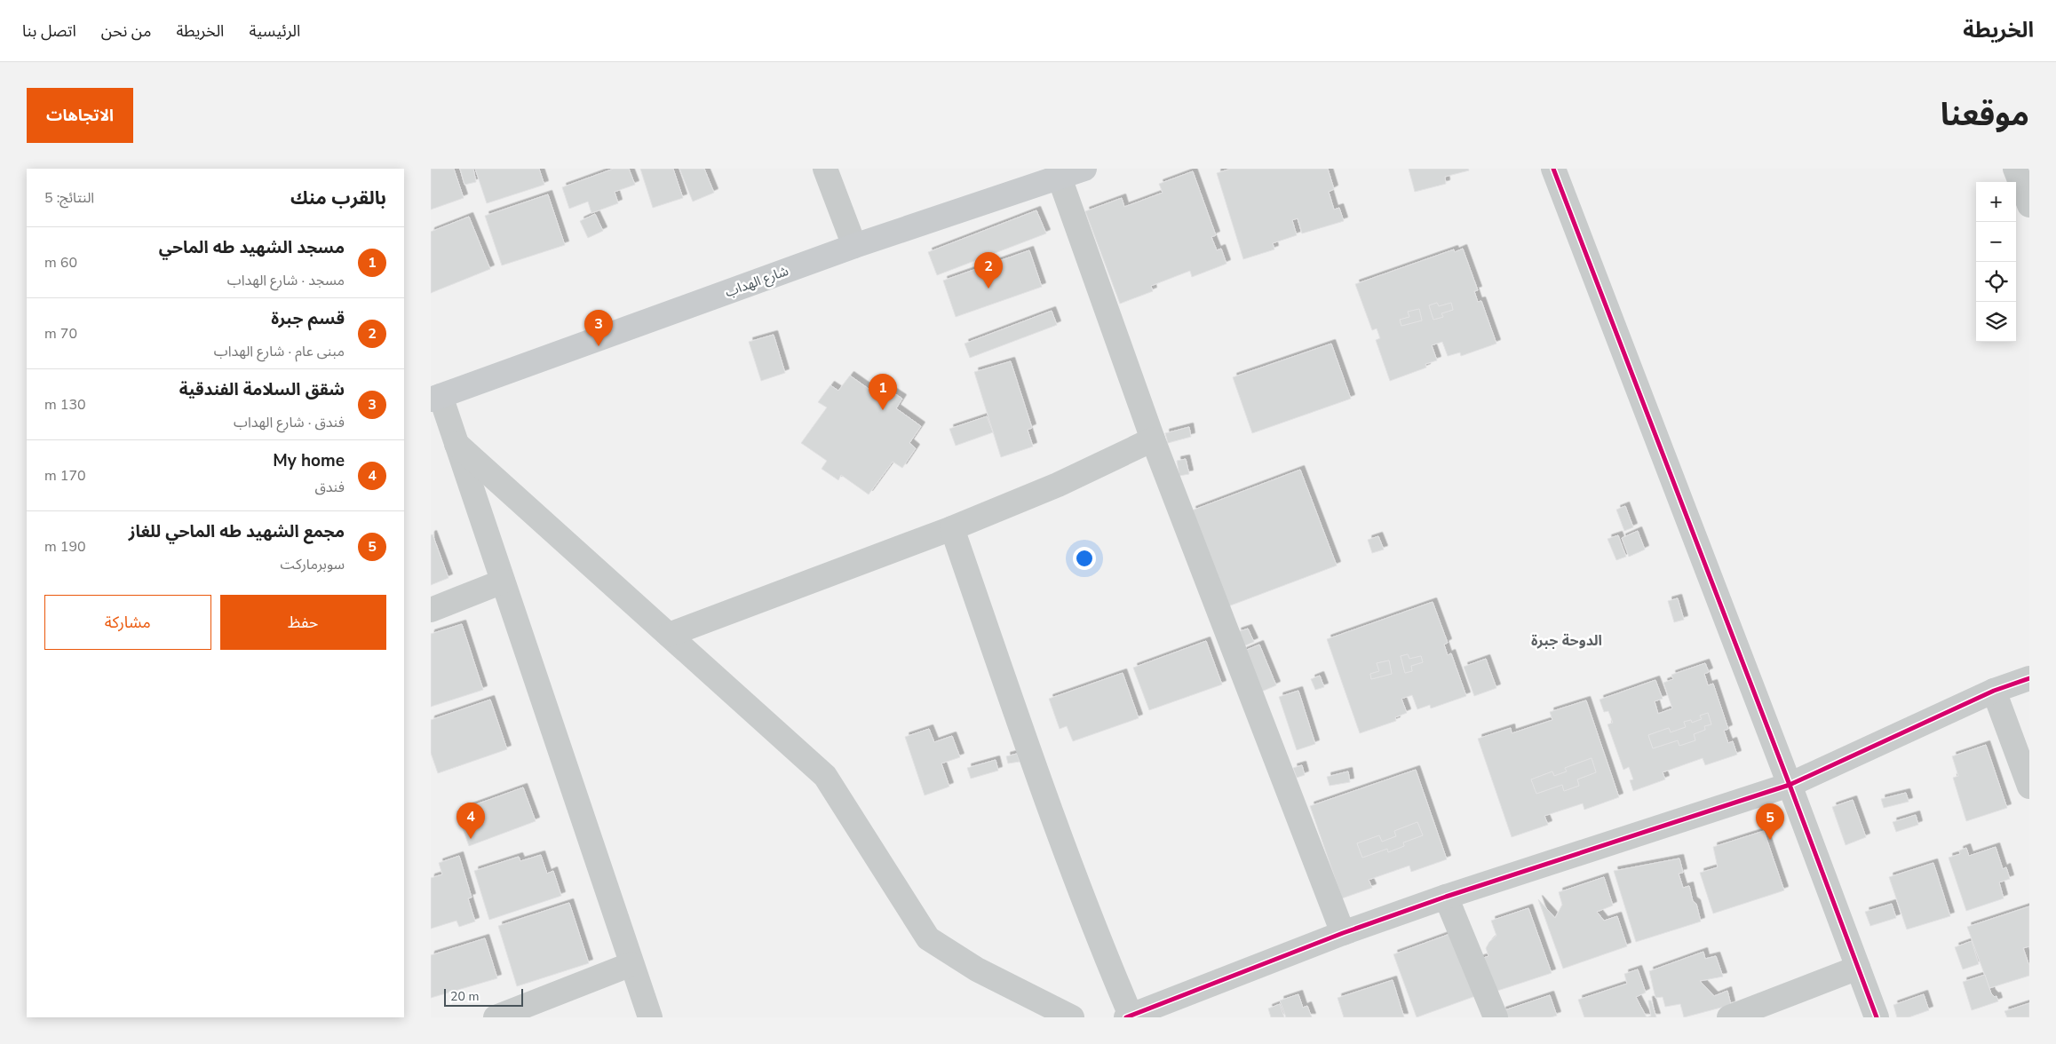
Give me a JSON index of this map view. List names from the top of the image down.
{
  "streets": {
    "street": ["شارع الهداب"]
  },
  "districts": ["الدوحة جبرة"],
  "scale_bar": "20 m",
  "page": {
    "header": "الخريطة",
    "nav": [
      "الرئيسية",
      "الخريطة",
      "من نحن",
      "اتصل بنا"
    ],
    "title": "موقعنا",
    "buttons": [
      "الاتجاهات",
      ["حفظ", "مشاركة"]
    ],
    "heading": ["بالقرب منك", "النتائج: 5"],
    "map_buttons": ["+", "−"],
    "list": [
      {
        "mark": "1",
        "name": "مسجد الشهيد طه الماحي",
        "note": "مسجد · شارع الهداب",
        "value": "60 m"
      },
      {
        "mark": "2",
        "name": "قسم جبرة",
        "note": "مبنى عام · شارع الهداب",
        "value": "70 m"
      },
      {
        "mark": "3",
        "name": "شقق السلامة الفندقية",
        "note": "فندق · شارع الهداب",
        "value": "130 m"
      },
      {
        "mark": "4",
        "name": "My home",
        "note": "فندق",
        "value": "170 m"
      },
      {
        "mark": "5",
        "name": "مجمع الشهيد طه الماحي للغاز",
        "note": "سوبرماركت",
        "value": "190 m"
      }
    ],
    "pins": [
      "2",
      "3",
      "1",
      "4",
      "5"
    ],
    "scale": "20 m"
  }
}
